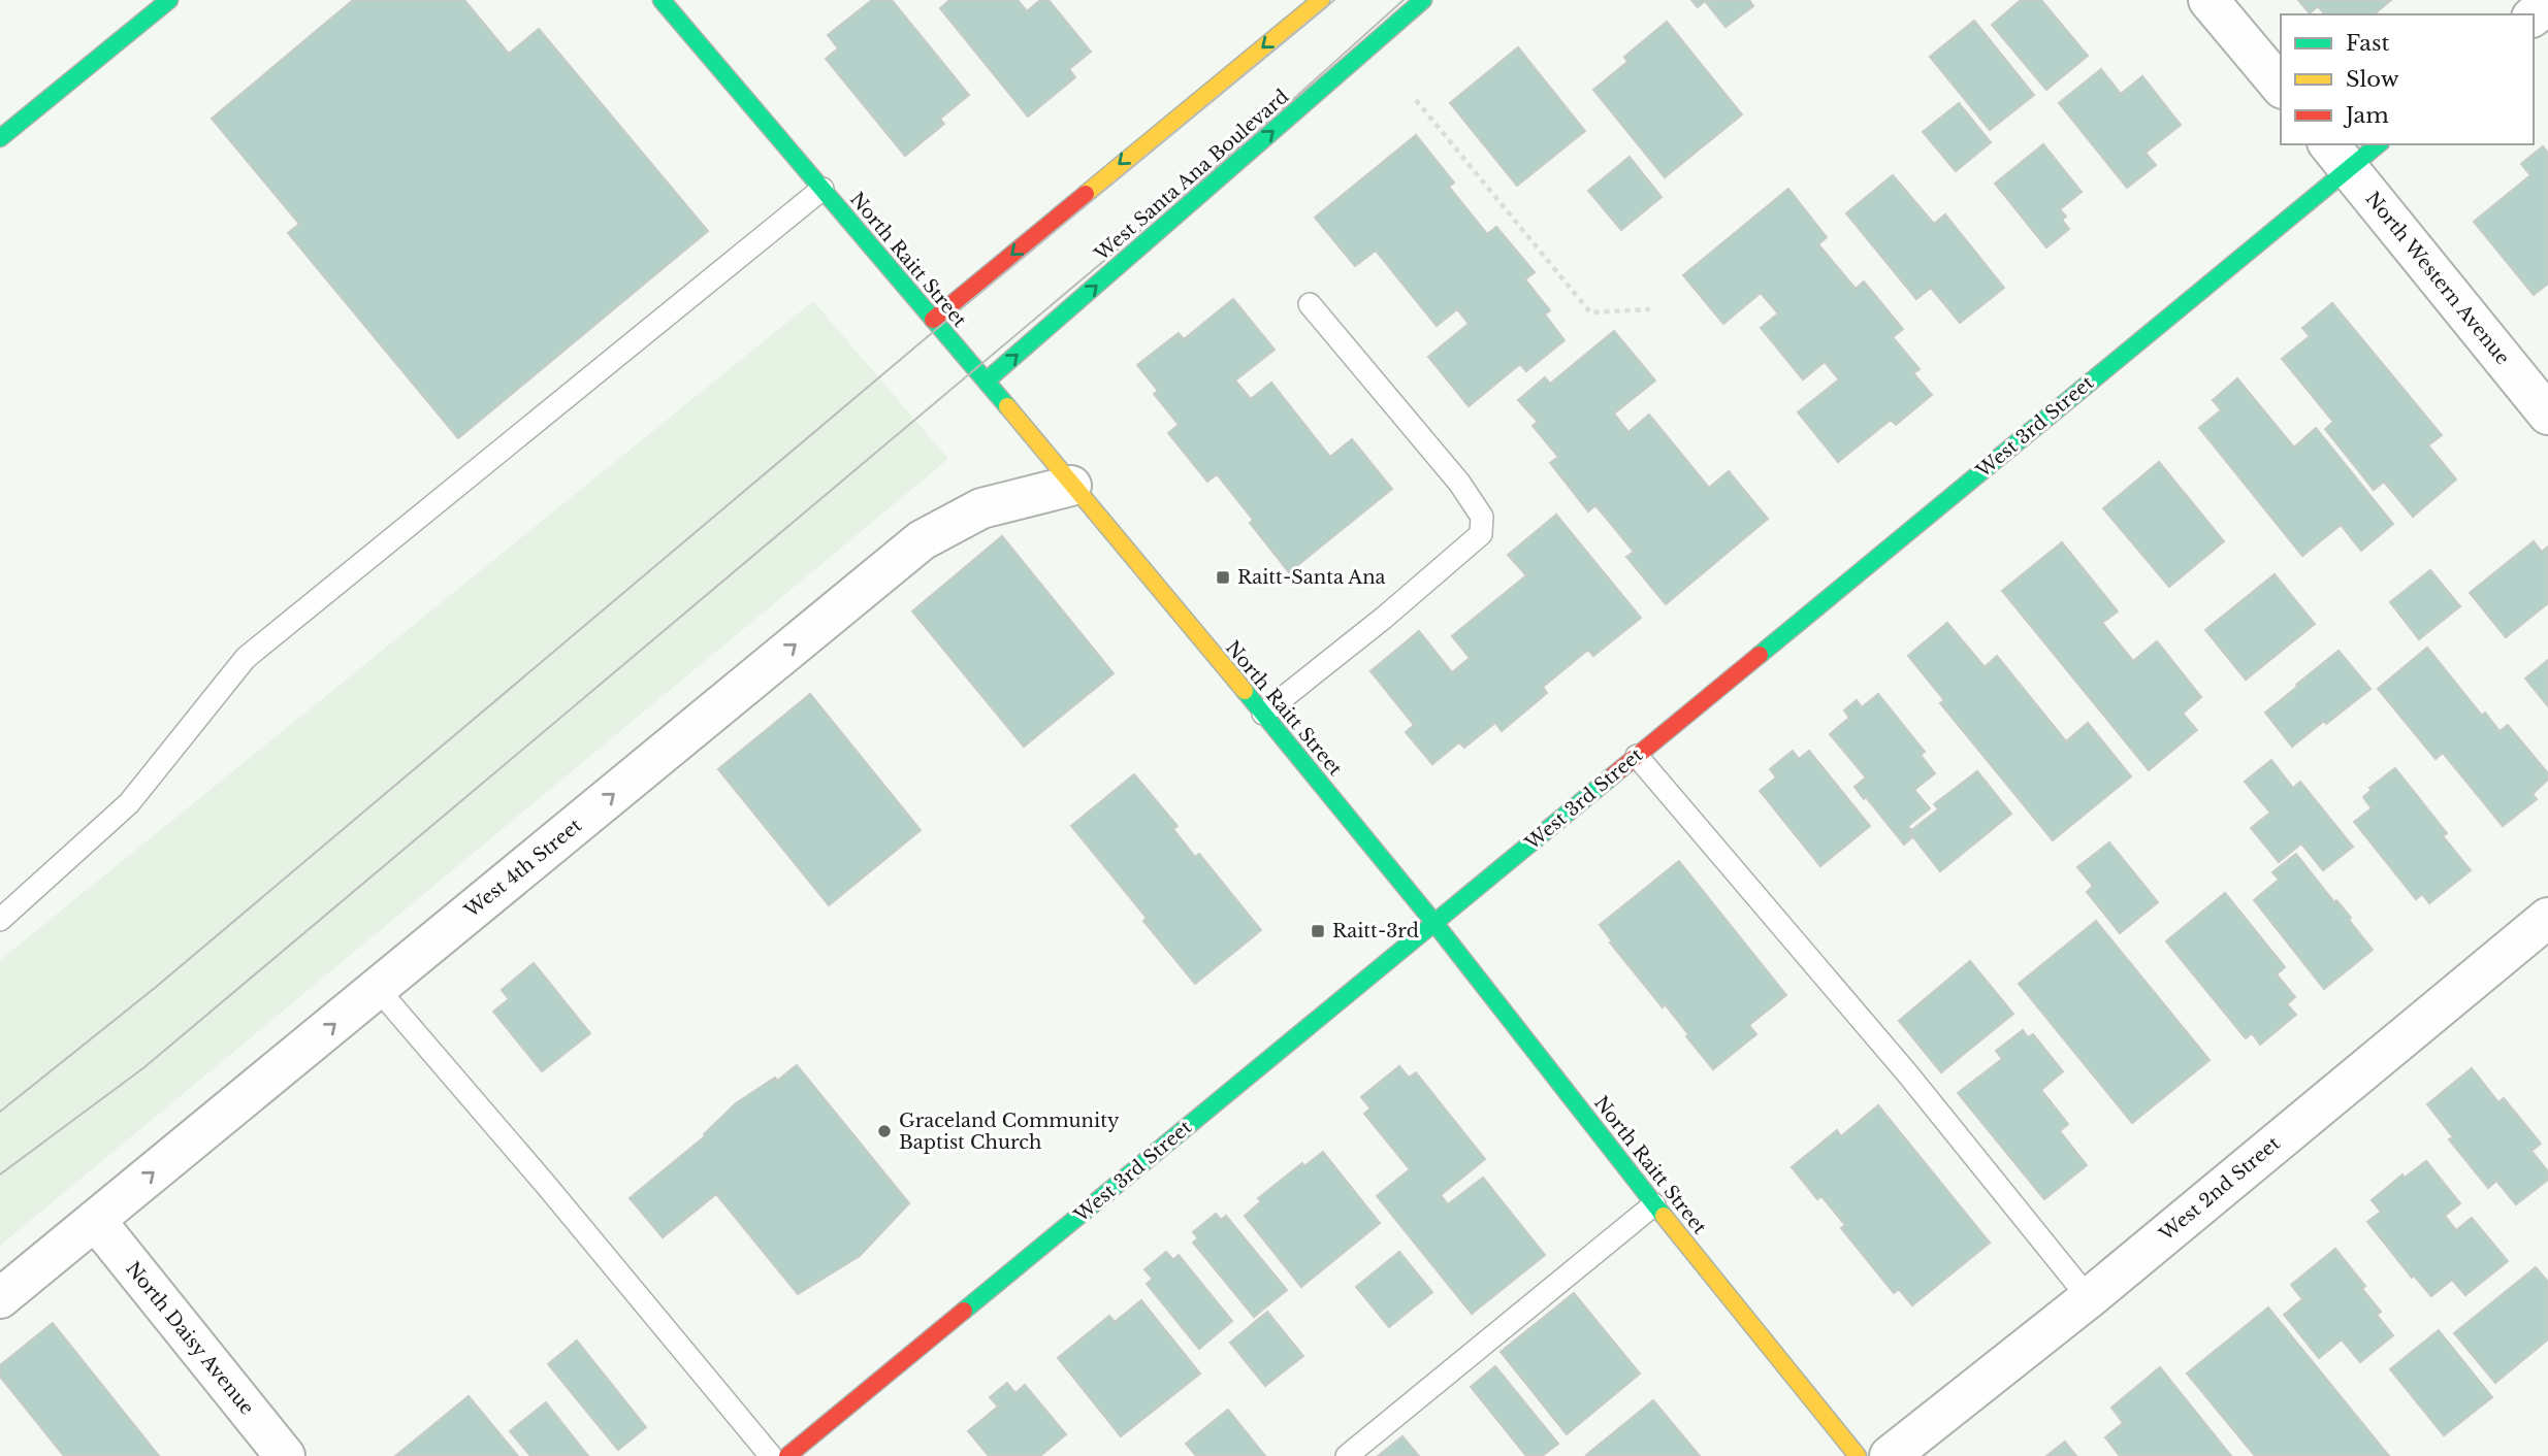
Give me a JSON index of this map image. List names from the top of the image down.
{
  "streets": {
    "street": [
      "West Santa Ana Boulevard",
      "North Raitt Street",
      "North Western Avenue",
      "West 3rd Street",
      "West 4th Street",
      "West 2nd Street",
      "North Daisy Avenue"
    ]
  },
  "crossings": [
    ["West Santa Ana Boulevard", "North Raitt Street"],
    ["North Raitt Street", "West 3rd Street"],
    ["North Raitt Street", "West 4th Street"],
    ["North Western Avenue", "West 3rd Street"],
    ["West 4th Street", "North Daisy Avenue"]
  ],
  "one_way": ["West 4th Street"],
  "places": {
    "transit": ["Raitt-Santa Ana", "Raitt-3rd"],
    "other": ["Graceland Community Baptist Church"]
  },
  "legend": ["Fast", "Slow", "Jam"]
}
